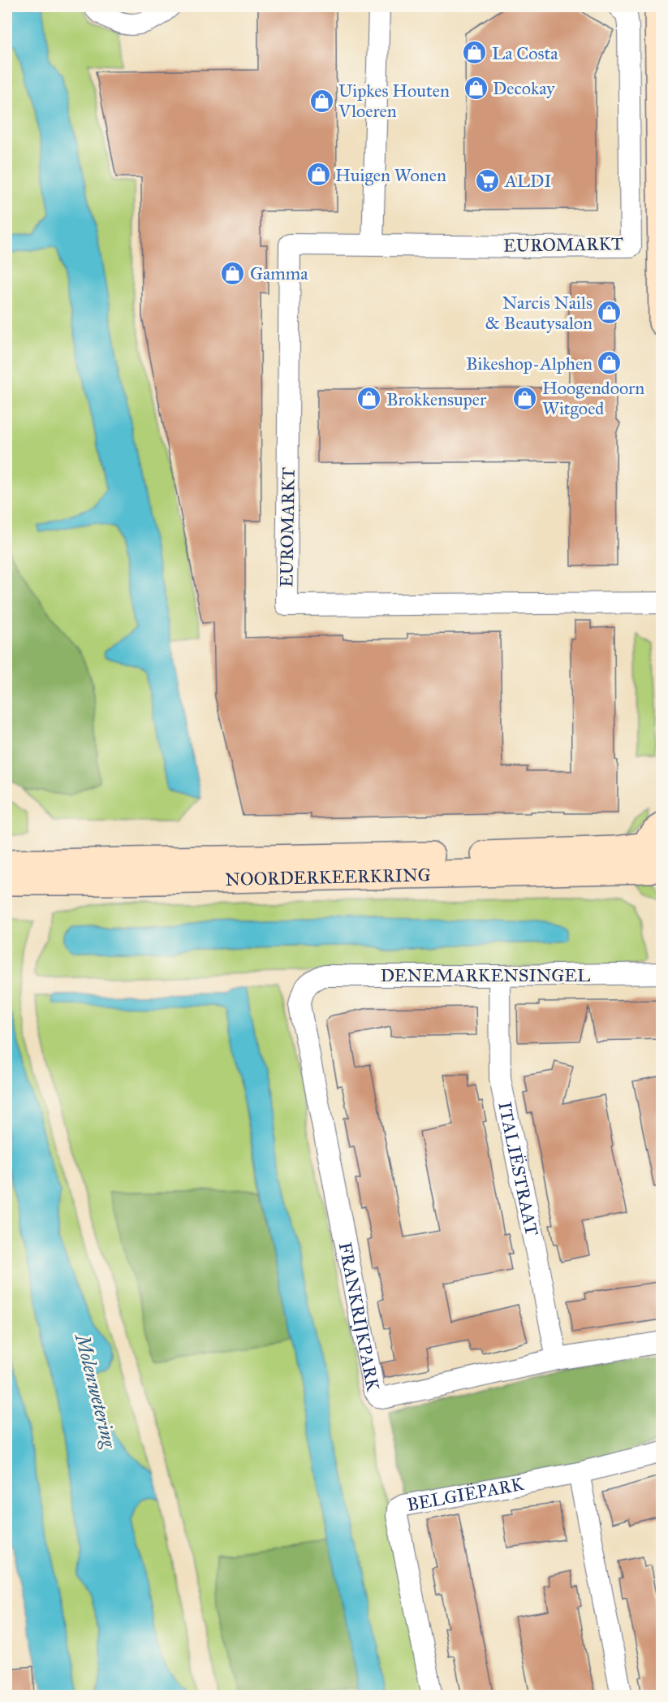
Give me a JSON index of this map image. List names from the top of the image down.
{
  "streets": {
    "street": [
      "EUROMARKT",
      "NOORDERKEERKRING",
      "DENEMARKENSINGEL",
      "ITALIËSTRAAT",
      "FRANKRIJKPARK",
      "BELGIËPARK"
    ]
  },
  "crossings": [
    ["DENEMARKENSINGEL", "ITALIËSTRAAT"],
    ["DENEMARKENSINGEL", "FRANKRIJKPARK"],
    ["ITALIËSTRAAT", "FRANKRIJKPARK"]
  ],
  "water": ["Molenwetering"],
  "places": {
    "shop": [
      "La Costa",
      "Decokay",
      "Uipkes Houten Vloeren",
      "Huigen Wonen",
      "Gamma",
      "Narcis Nails & Beautysalon",
      "Bikeshop-Alphen",
      "Hoogendoorn Witgoed",
      "Brokkensuper"
    ],
    "supermarket": ["ALDI"]
  }
}
